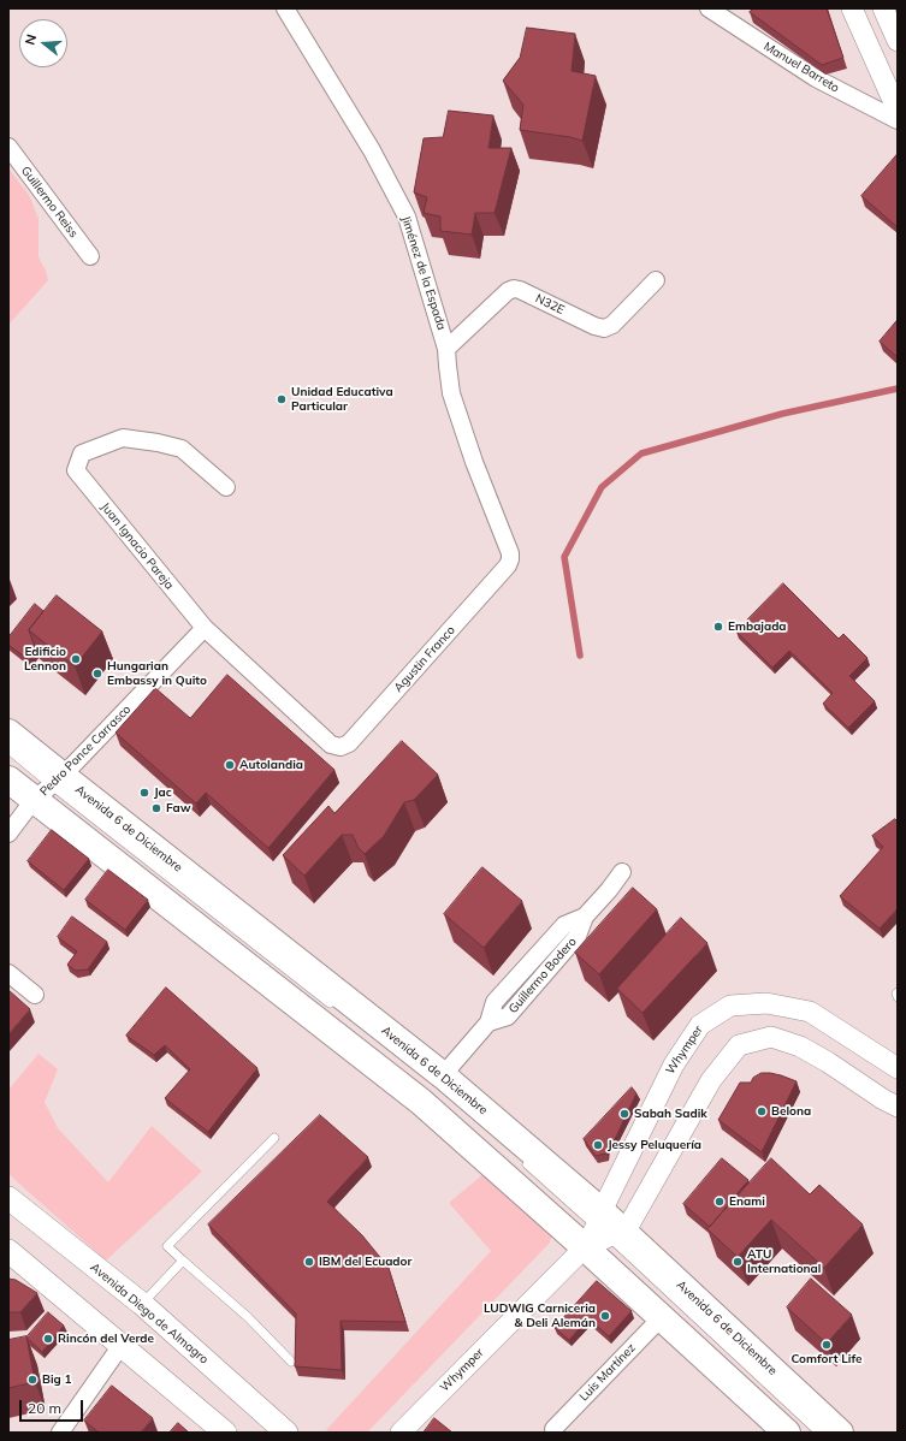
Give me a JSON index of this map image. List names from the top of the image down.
{
  "streets": {
    "main road": ["Avenida 6 de Diciembre", "Avenida Diego de Almagro"],
    "street": [
      "Manuel Barreto",
      "Guillermo Reiss",
      "Jiménez de la Espada",
      "N32E",
      "Juan Ignacio Pareja",
      "Agustin Franco",
      "Pedro Ponce Carrasco",
      "Guillermo Bodero",
      "Whymper",
      "Luis Martínez"
    ]
  },
  "crossings": [
    ["Jiménez de la Espada", "N32E"],
    ["Jiménez de la Espada", "Agustin Franco"],
    ["Juan Ignacio Pareja", "Agustin Franco"],
    ["Juan Ignacio Pareja", "Pedro Ponce Carrasco"],
    ["Pedro Ponce Carrasco", "Avenida 6 de Diciembre"],
    ["Avenida 6 de Diciembre", "Guillermo Bodero"],
    ["Avenida 6 de Diciembre", "Whymper"],
    ["Avenida 6 de Diciembre", "Luis Martínez"]
  ],
  "places": [
    "Unidad Educativa Particular",
    "Embajada",
    "Edificio Lennon",
    "Hungarian Embassy in Quito",
    "Autolandia",
    "Jac",
    "Faw",
    "Belona",
    "Sabah Sadik",
    "Jessy Peluquería",
    "Enami",
    "IBM del Ecuador",
    "ATU International",
    "LUDWIG Carniceria & Deli Alemán",
    "Rincón del Verde",
    "Comfort Life",
    "Big 1"
  ],
  "scale_bar": "20 m",
  "north": "left"
}
